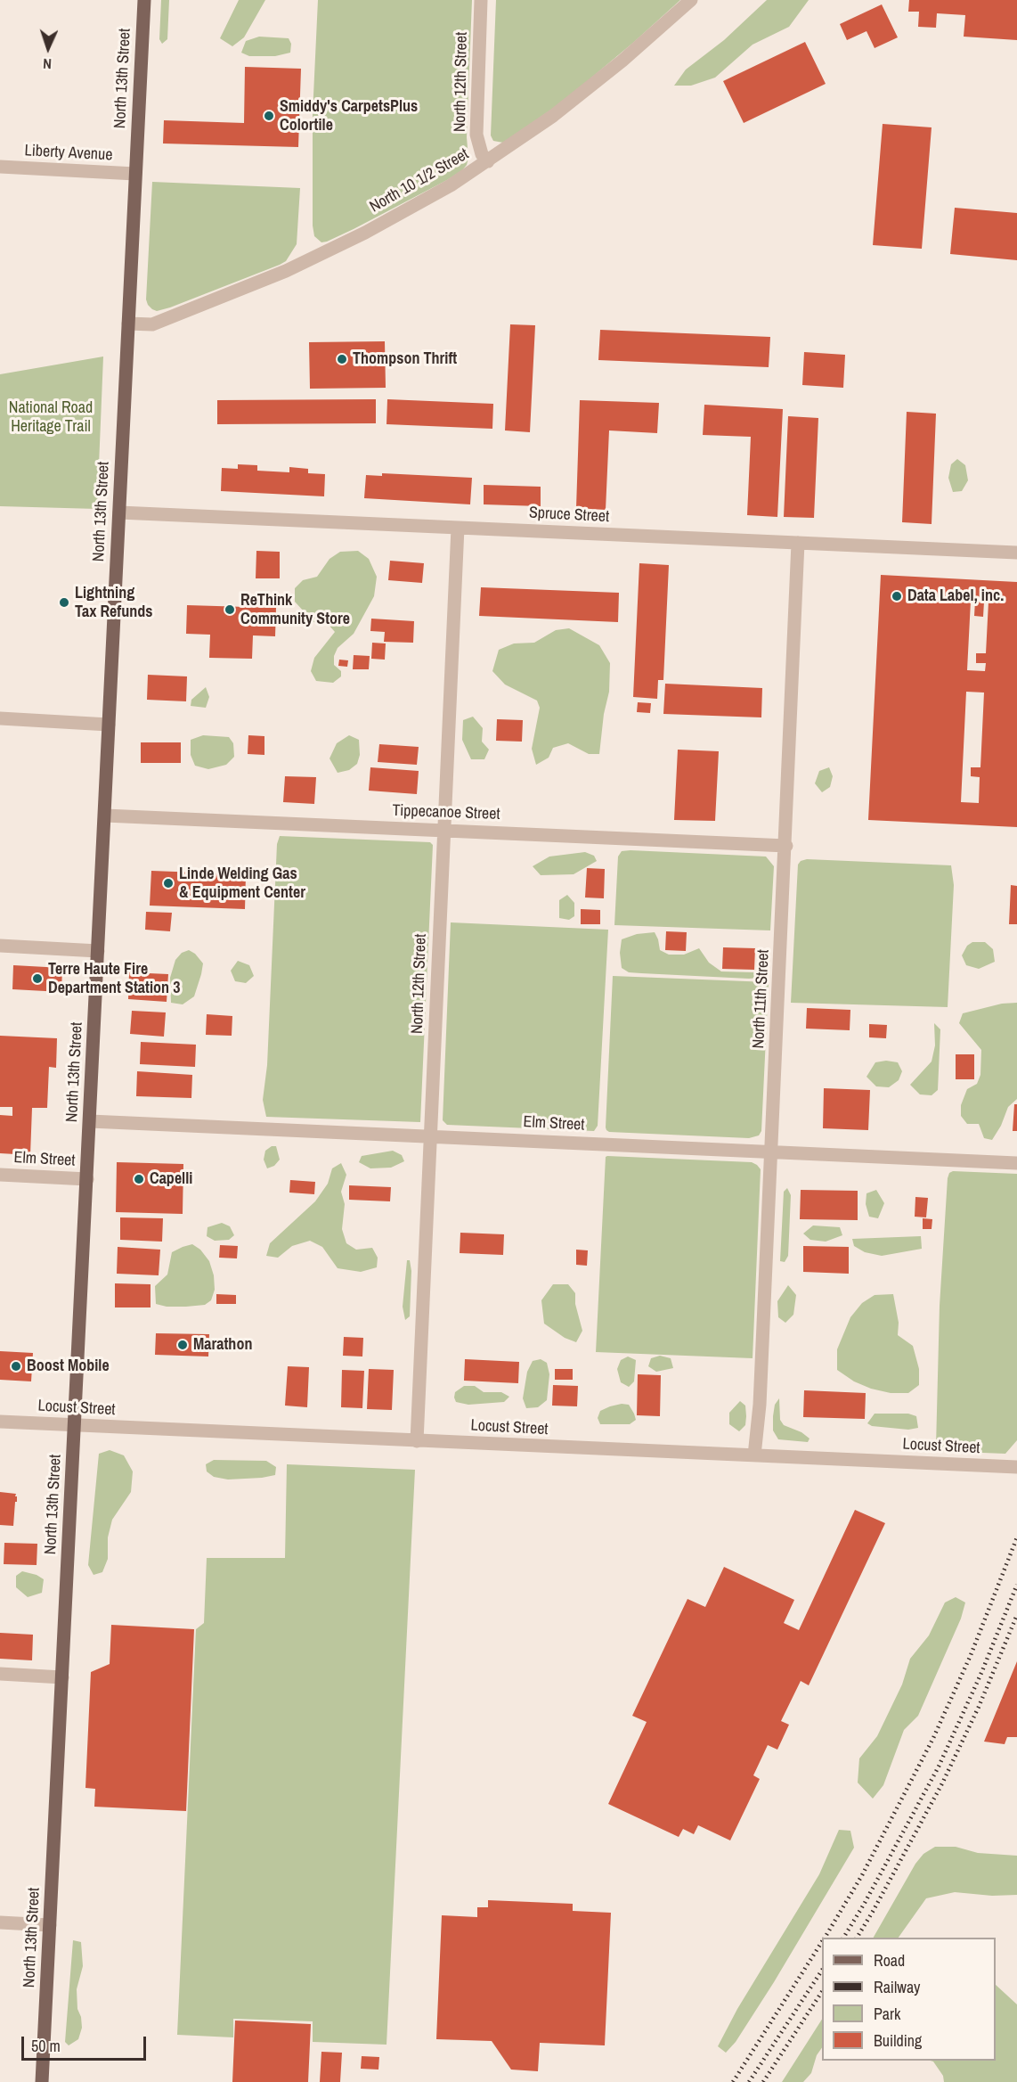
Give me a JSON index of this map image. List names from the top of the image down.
{
  "streets": {
    "main road": ["North 13th Street"],
    "street": [
      "North 12th Street",
      "Liberty Avenue",
      "North 10 1/2 Street",
      "Spruce Street",
      "Tippecanoe Street",
      "North 11th Street",
      "Elm Street",
      "Locust Street"
    ]
  },
  "crossings": [
    ["North 13th Street", "Liberty Avenue"],
    ["North 13th Street", "North 10 1/2 Street"],
    ["North 13th Street", "Spruce Street"],
    ["North 13th Street", "Tippecanoe Street"],
    ["North 13th Street", "Elm Street"],
    ["North 13th Street", "Locust Street"],
    ["North 12th Street", "North 10 1/2 Street"],
    ["North 12th Street", "Spruce Street"],
    ["North 12th Street", "Tippecanoe Street"],
    ["North 12th Street", "Elm Street"],
    ["North 12th Street", "Locust Street"],
    ["Spruce Street", "North 11th Street"],
    ["Tippecanoe Street", "North 11th Street"],
    ["North 11th Street", "Elm Street"],
    ["North 11th Street", "Locust Street"]
  ],
  "parks": ["National Road Heritage Trail"],
  "places": [
    "Smiddy's CarpetsPlus Colortile",
    "Thompson Thrift",
    "Data Label, inc.",
    "Lightning Tax Refunds",
    "ReThink Community Store",
    "Linde Welding Gas & Equipment Center",
    "Terre Haute Fire Department Station 3",
    "Capelli",
    "Marathon",
    "Boost Mobile"
  ],
  "legend": [
    "Road",
    "Railway",
    "Park",
    "Building"
  ],
  "scale_bar": "50 m",
  "north": "bottom"
}
